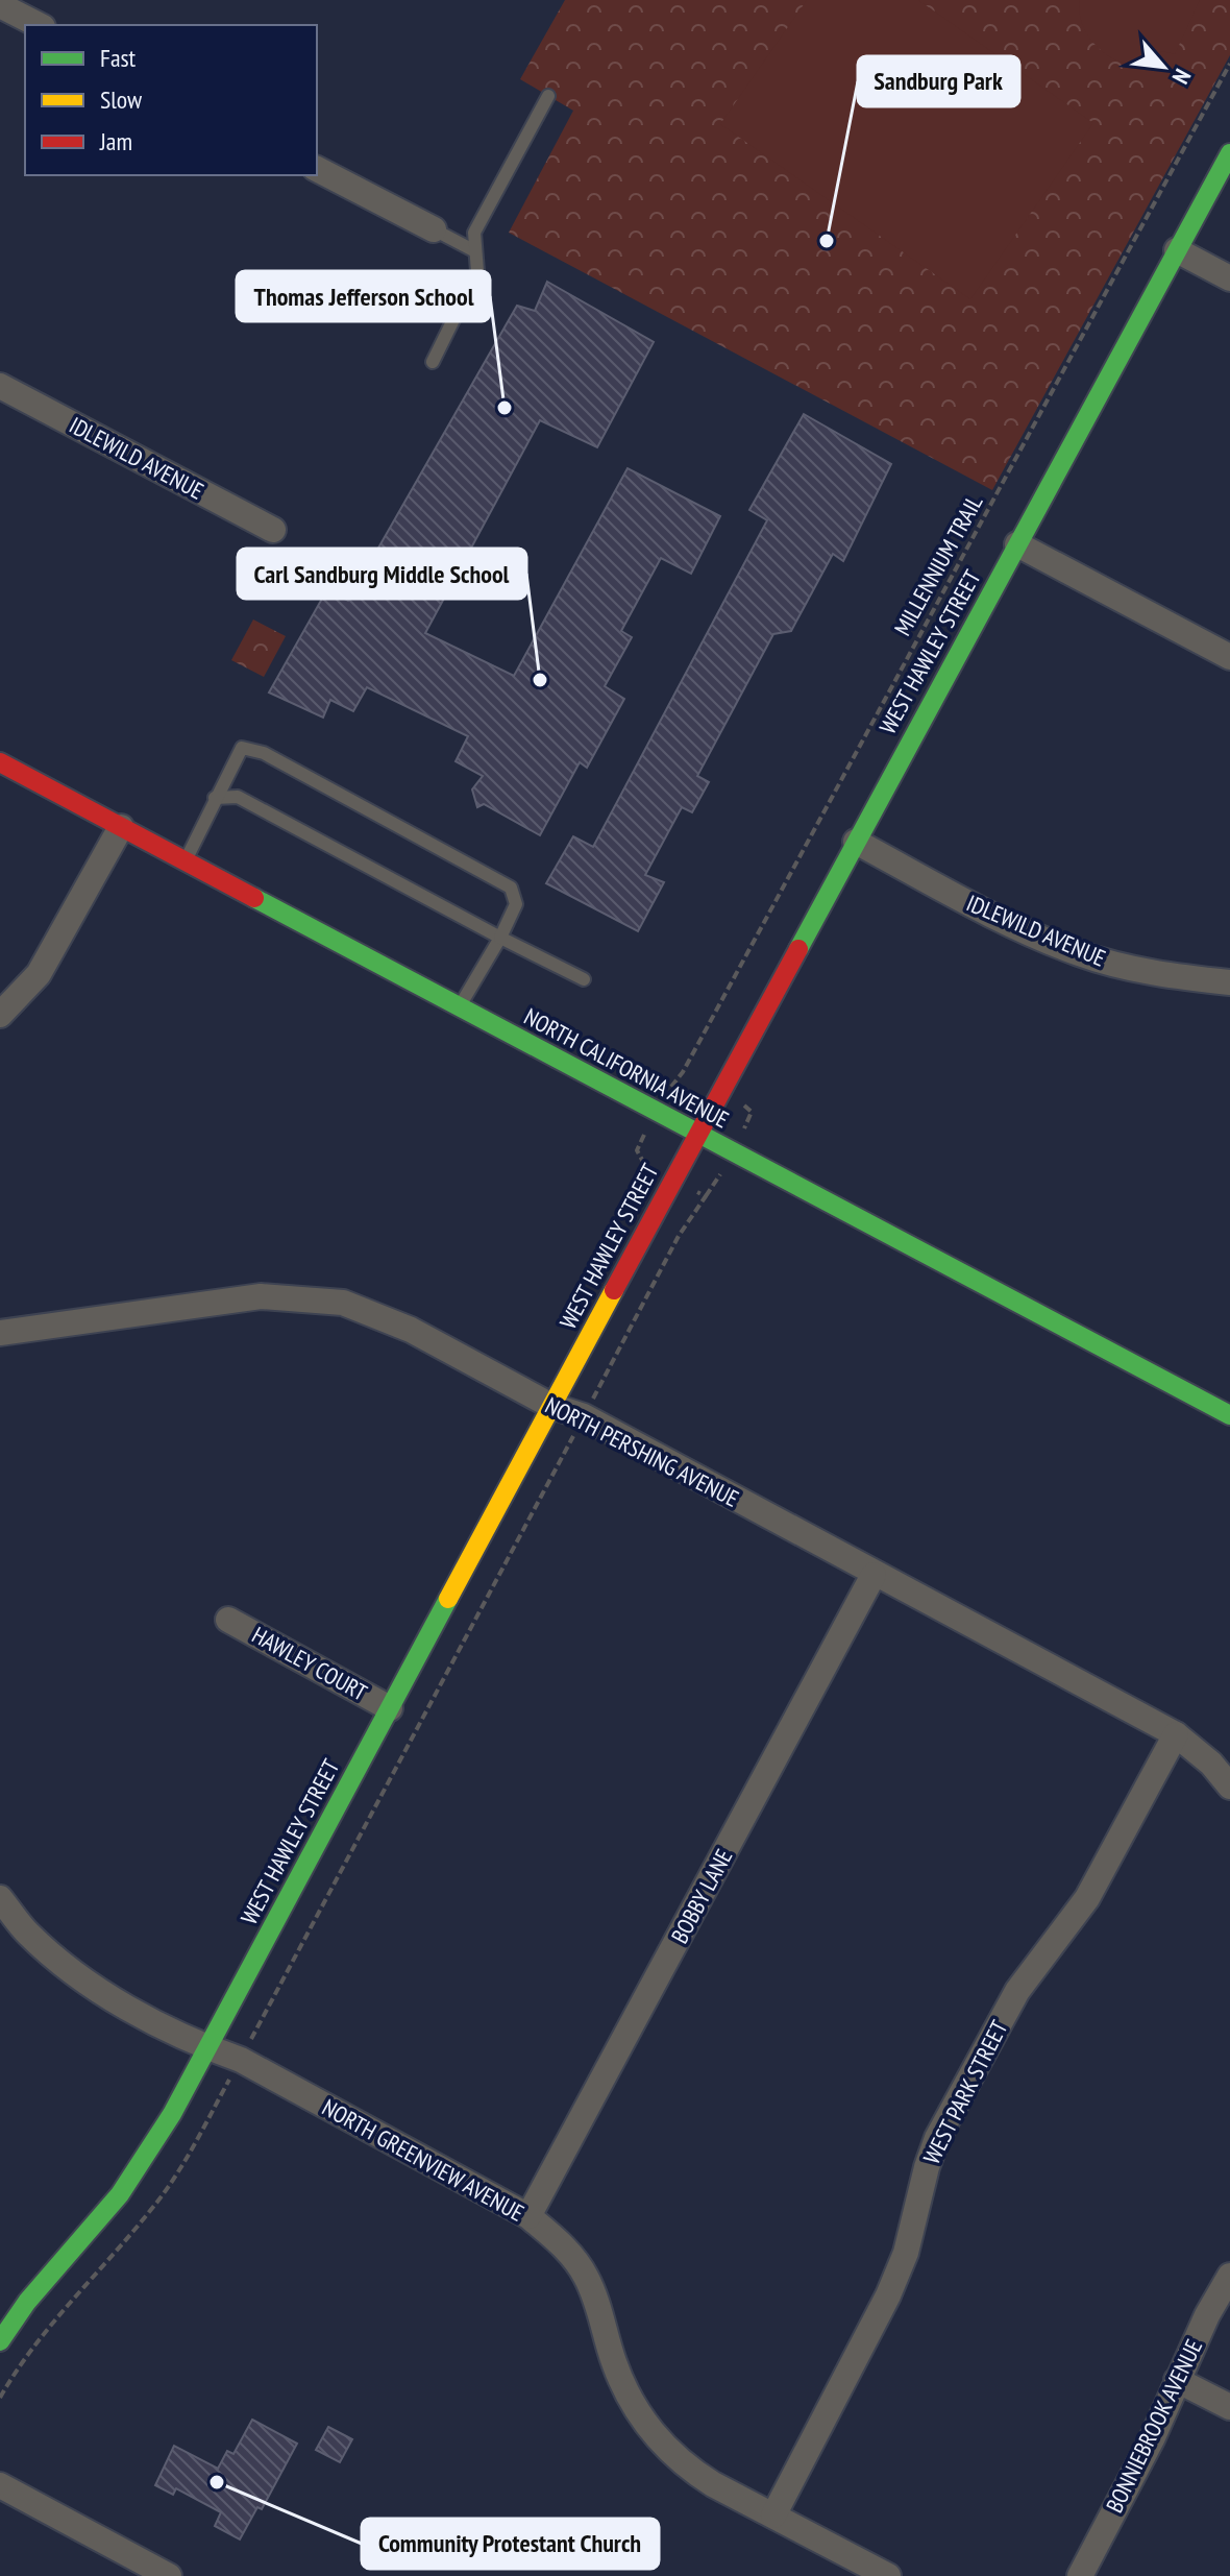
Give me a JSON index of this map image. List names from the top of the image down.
{
  "streets": {
    "street": [
      "IDLEWILD AVENUE",
      "WEST HAWLEY STREET",
      "NORTH CALIFORNIA AVENUE",
      "NORTH PERSHING AVENUE",
      "HAWLEY COURT",
      "BOBBY LANE",
      "WEST PARK STREET",
      "NORTH GREENVIEW AVENUE",
      "BONNIEBROOK AVENUE"
    ],
    "path": ["MILLENNIUM TRAIL"]
  },
  "crossings": [
    ["IDLEWILD AVENUE", "WEST HAWLEY STREET"],
    ["WEST HAWLEY STREET", "NORTH CALIFORNIA AVENUE"],
    ["WEST HAWLEY STREET", "NORTH PERSHING AVENUE"],
    ["WEST HAWLEY STREET", "HAWLEY COURT"],
    ["WEST HAWLEY STREET", "NORTH GREENVIEW AVENUE"],
    ["NORTH PERSHING AVENUE", "BOBBY LANE"],
    ["NORTH PERSHING AVENUE", "WEST PARK STREET"],
    ["BOBBY LANE", "NORTH GREENVIEW AVENUE"],
    ["WEST PARK STREET", "NORTH GREENVIEW AVENUE"]
  ],
  "places": [
    "Sandburg Park",
    "Thomas Jefferson School",
    "Carl Sandburg Middle School",
    "Community Protestant Church"
  ],
  "legend": ["Fast", "Slow", "Jam"],
  "north": "bottom right"
}
